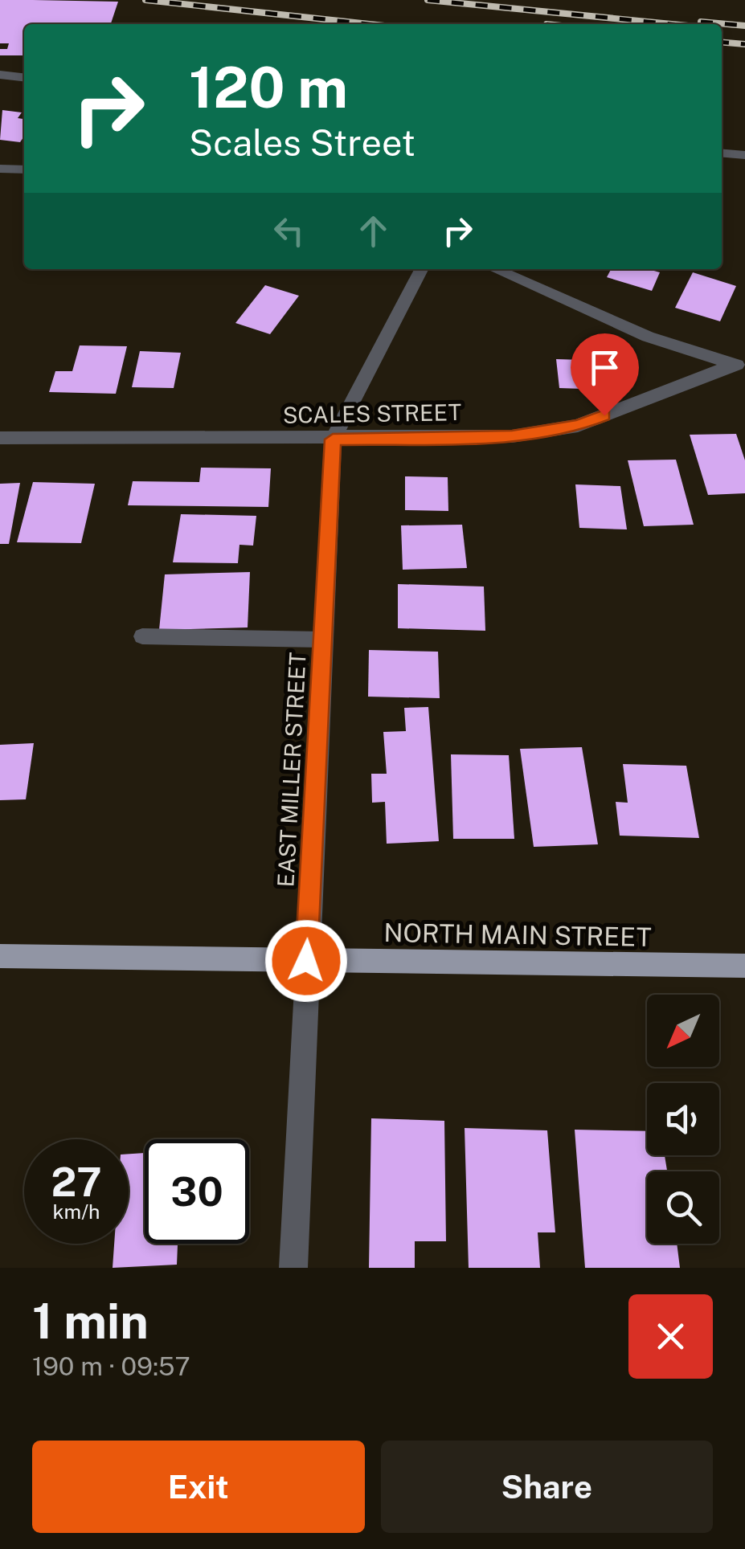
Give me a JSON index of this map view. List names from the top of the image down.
{
  "streets": {
    "main road": ["NORTH MAIN STREET"],
    "street": ["SCALES STREET", "EAST MILLER STREET"]
  },
  "crossings": [
    ["SCALES STREET", "EAST MILLER STREET"],
    ["EAST MILLER STREET", "NORTH MAIN STREET"]
  ],
  "north": "bottom left",
  "page": {
    "turn": ["120 m", "Scales Street"],
    "speed": "27 km/h",
    "limit": "30",
    "heading": ["1 min", "190 m · 09:57"],
    "buttons": ["Exit", "Share"]
  }
}
